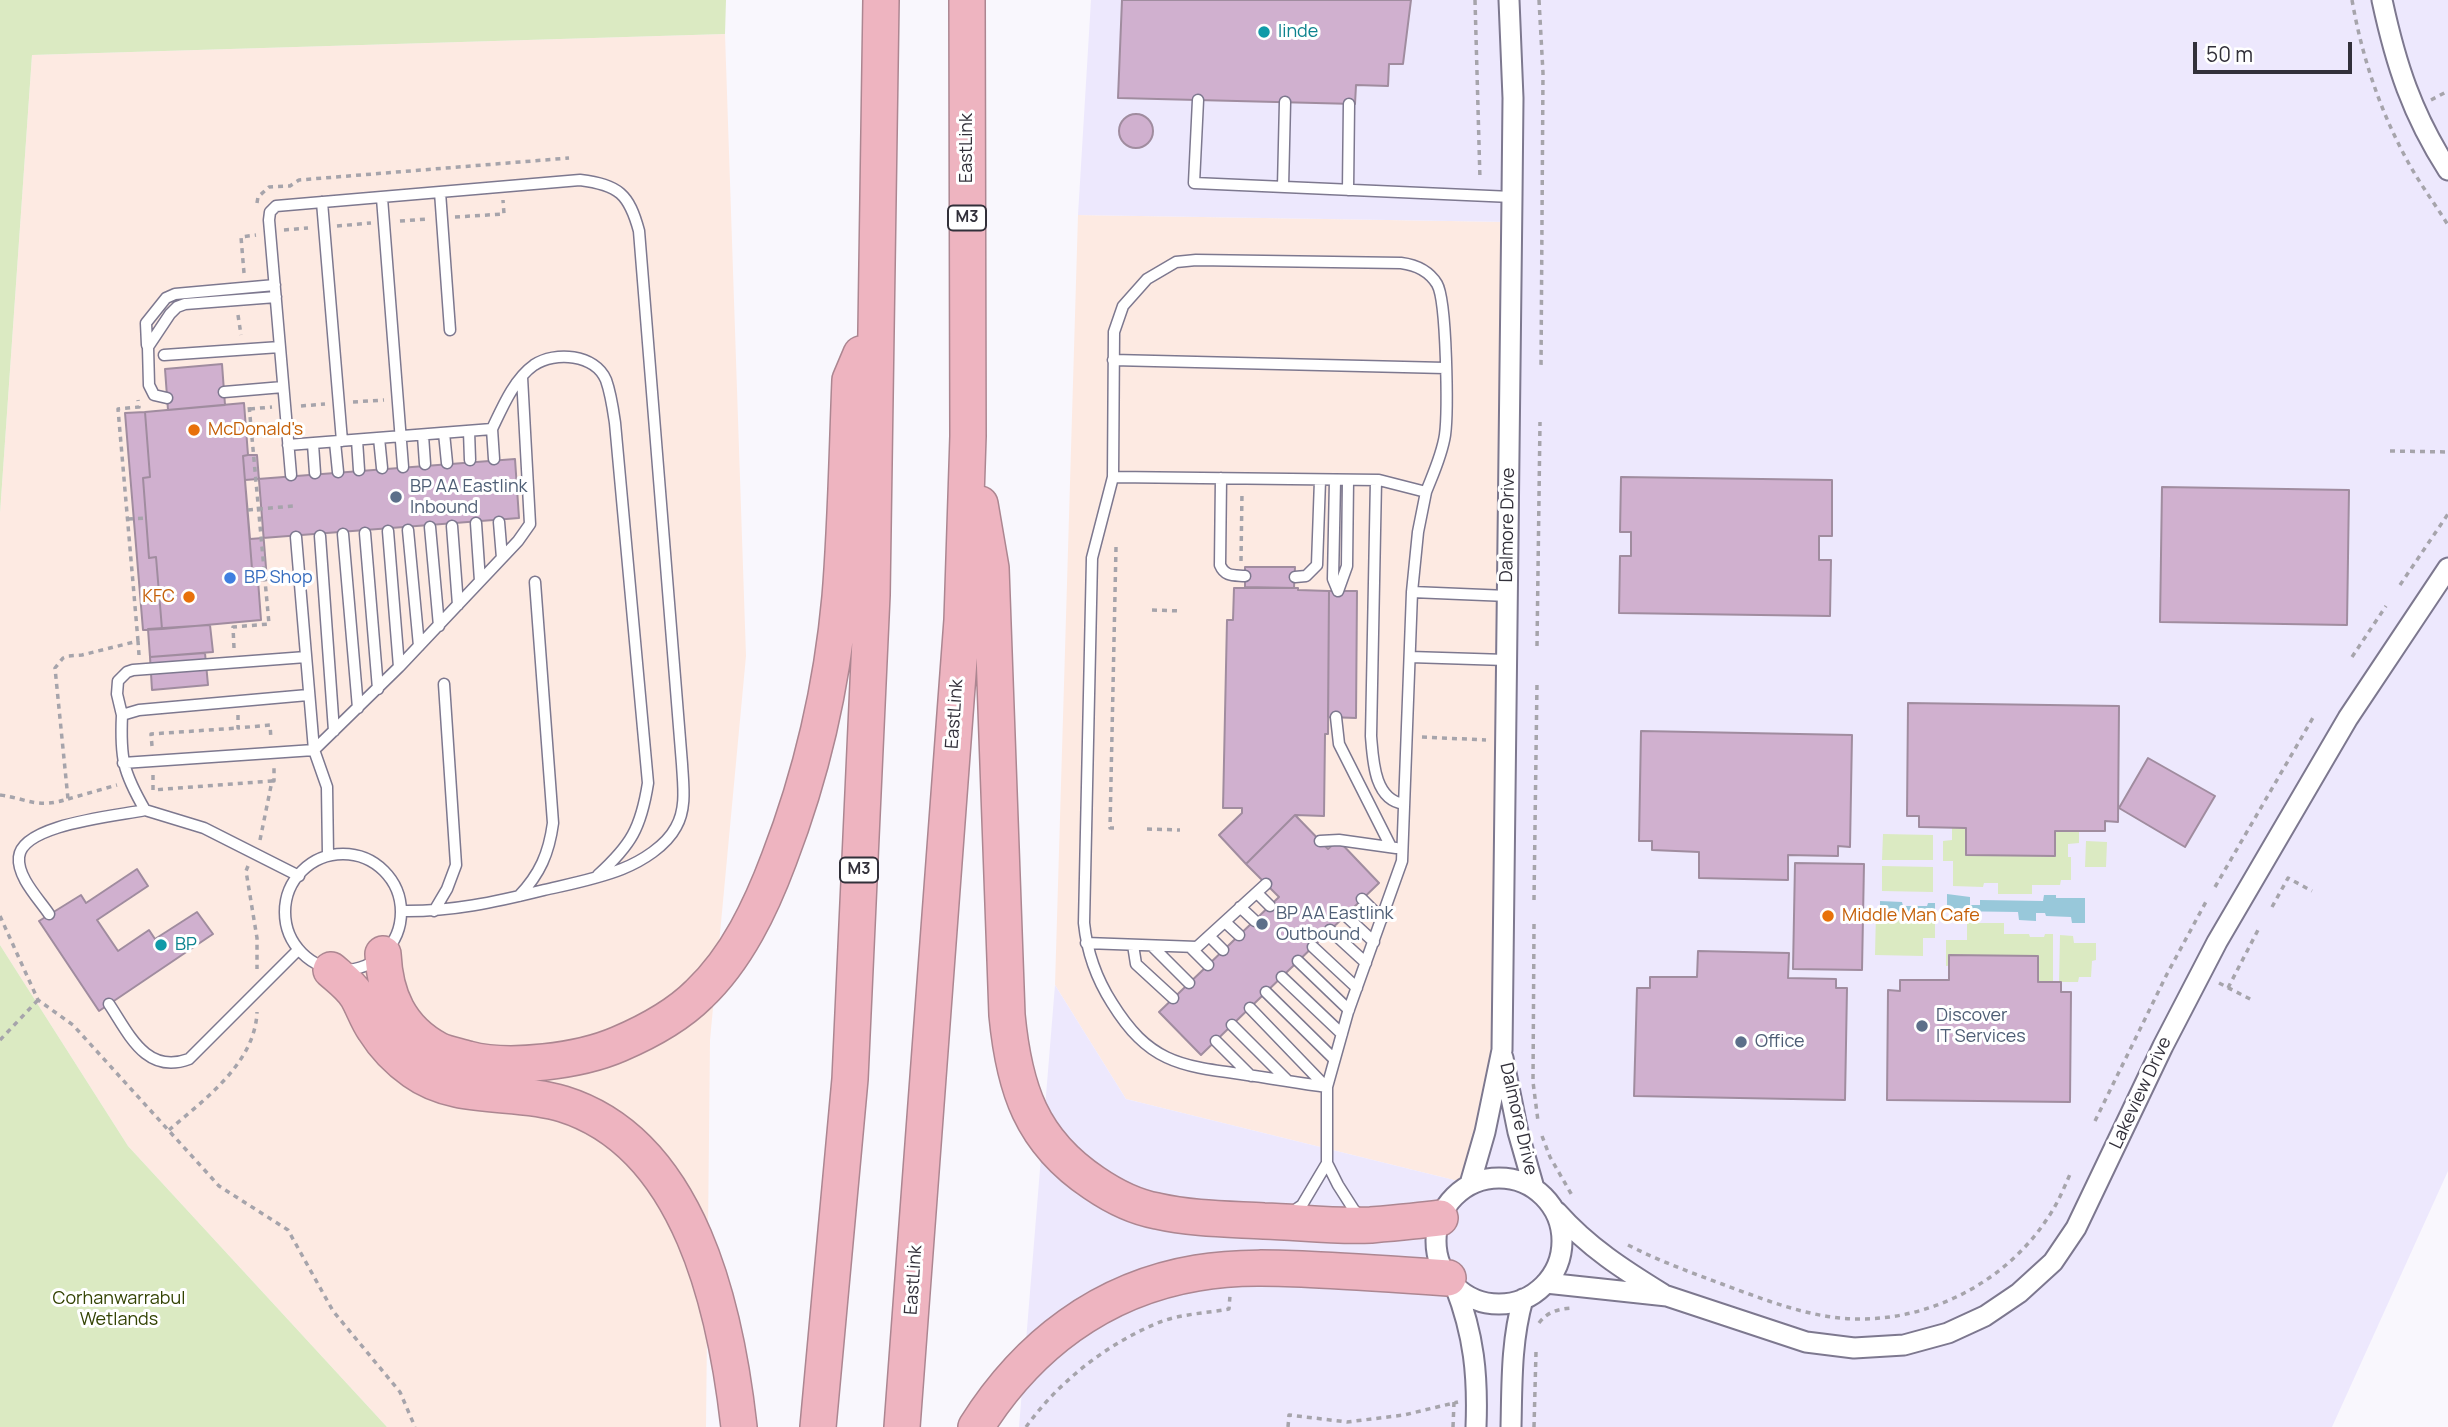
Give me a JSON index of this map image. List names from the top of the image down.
{
  "streets": {
    "highway": ["EastLink", "M3"],
    "street": ["Dalmore Drive", "Lakeview Drive"]
  },
  "crossings": [
    ["Dalmore Drive", "Lakeview Drive"]
  ],
  "parks": ["Corhanwarrabul Wetlands"],
  "places": [
    "linde",
    "McDonald's",
    "BP AA Eastlink Inbound",
    "BP Shop",
    "KFC",
    "Middle Man Cafe",
    "BP AA Eastlink Outbound",
    "BP",
    "Discover IT Services",
    "Office"
  ],
  "scale_bar": "50 m"
}
